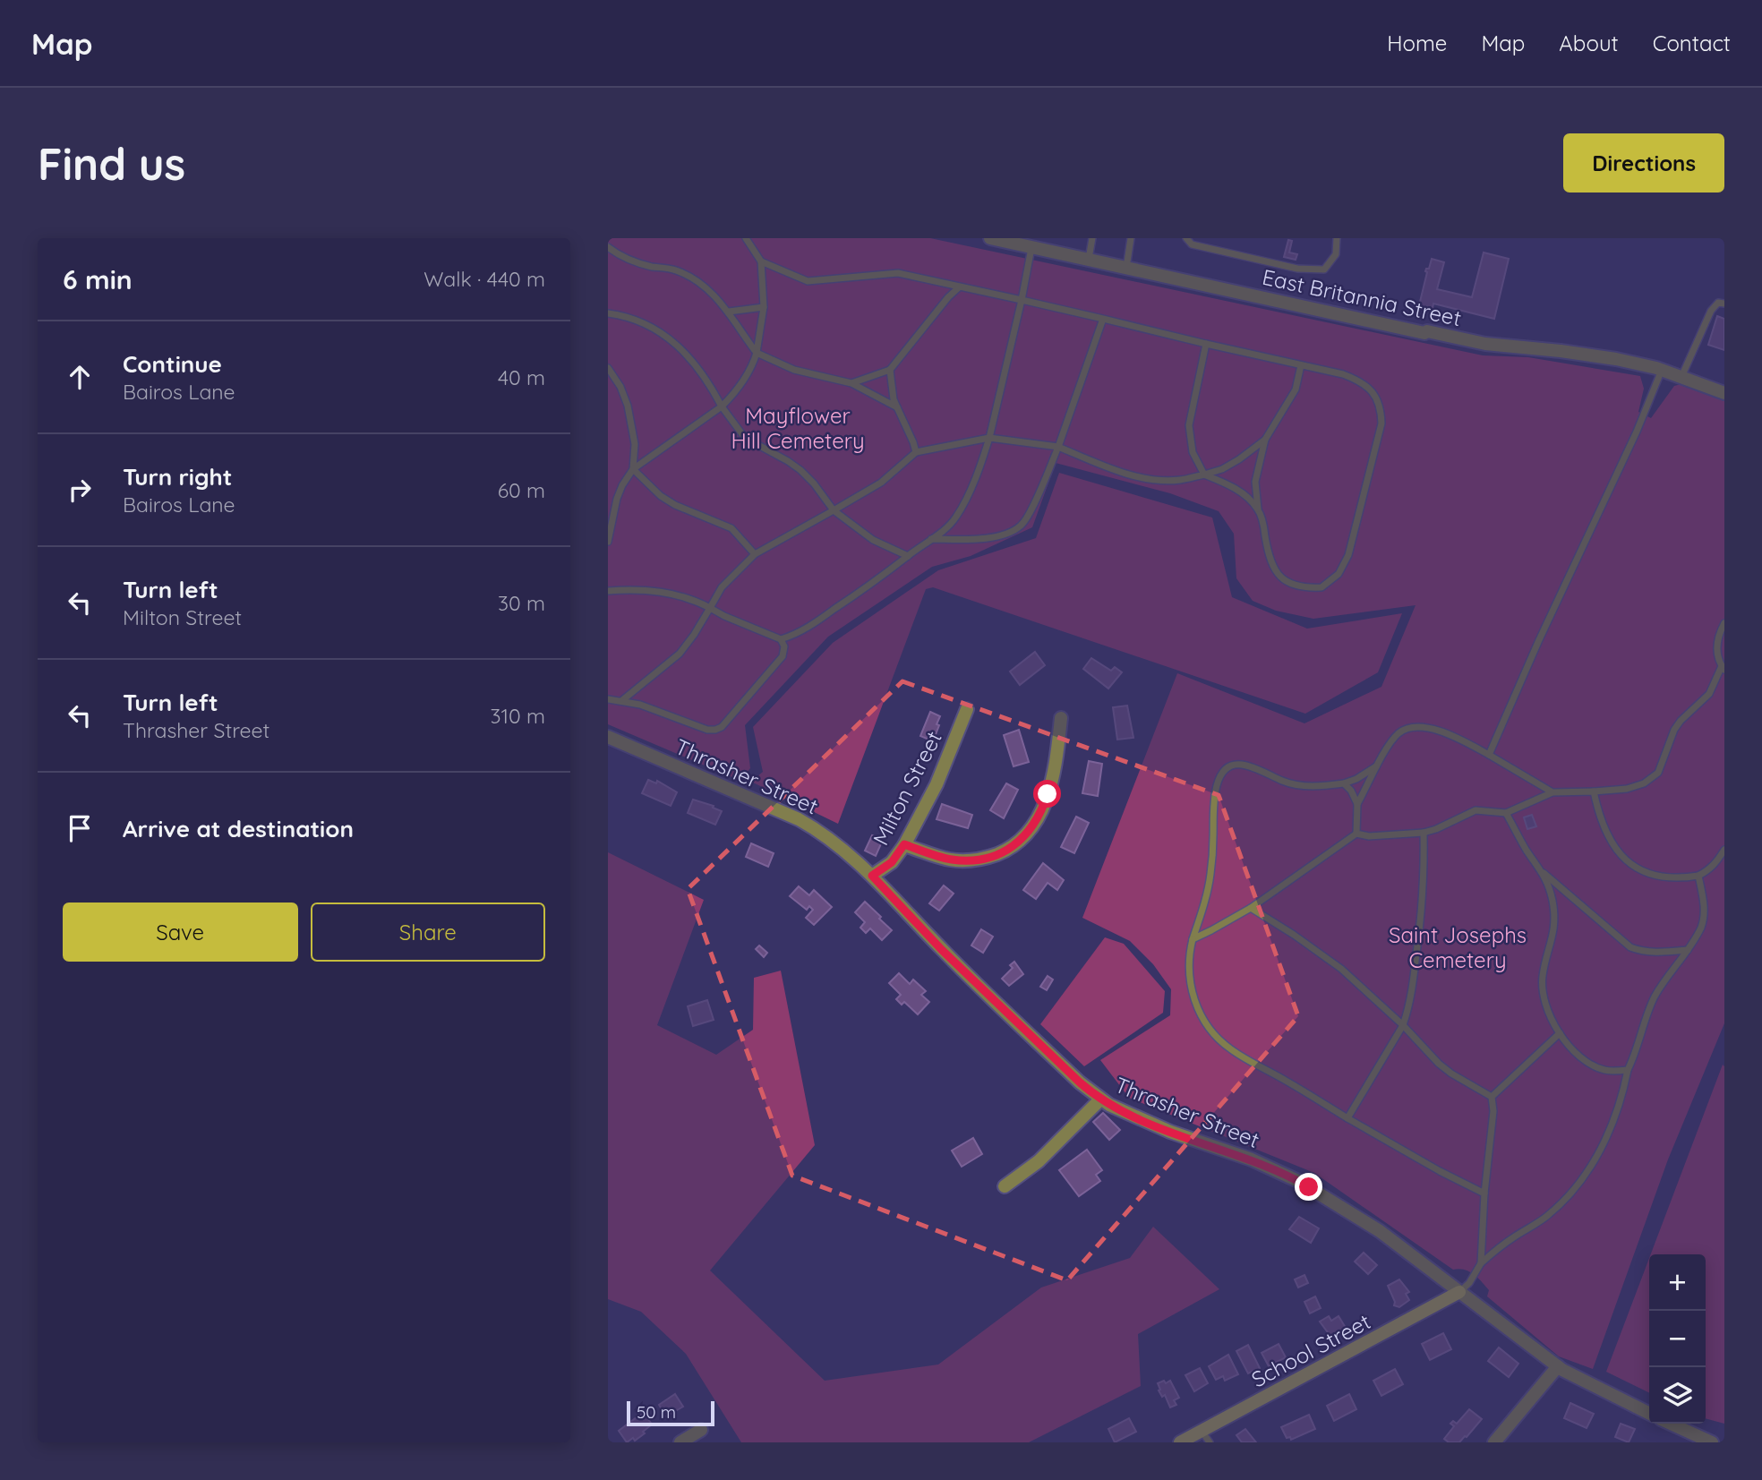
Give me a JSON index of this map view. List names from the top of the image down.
{
  "streets": {
    "street": [
      "East Britannia Street",
      "Thrasher Street",
      "Milton Street",
      "School Street"
    ]
  },
  "crossings": [
    ["Thrasher Street", "Milton Street"],
    ["Thrasher Street", "School Street"]
  ],
  "parks": ["Mayflower Hill Cemetery", "Saint Josephs Cemetery"],
  "scale_bar": "50 m",
  "page": {
    "header": "Map",
    "nav": [
      "Home",
      "Map",
      "About",
      "Contact"
    ],
    "buttons": [
      "Directions",
      ["Save", "Share"]
    ],
    "title": "Find us",
    "heading": ["6 min", "Walk · 440 m"],
    "list": [
      ["Continue", "Bairos Lane", "40 m"],
      ["Turn right", "Bairos Lane", "60 m"],
      ["Turn left", "Milton Street", "30 m"],
      ["Turn left", "Thrasher Street", "310 m"],
      "Arrive at destination"
    ],
    "map_buttons": ["+", "−"],
    "scale": "50 m"
  }
}
